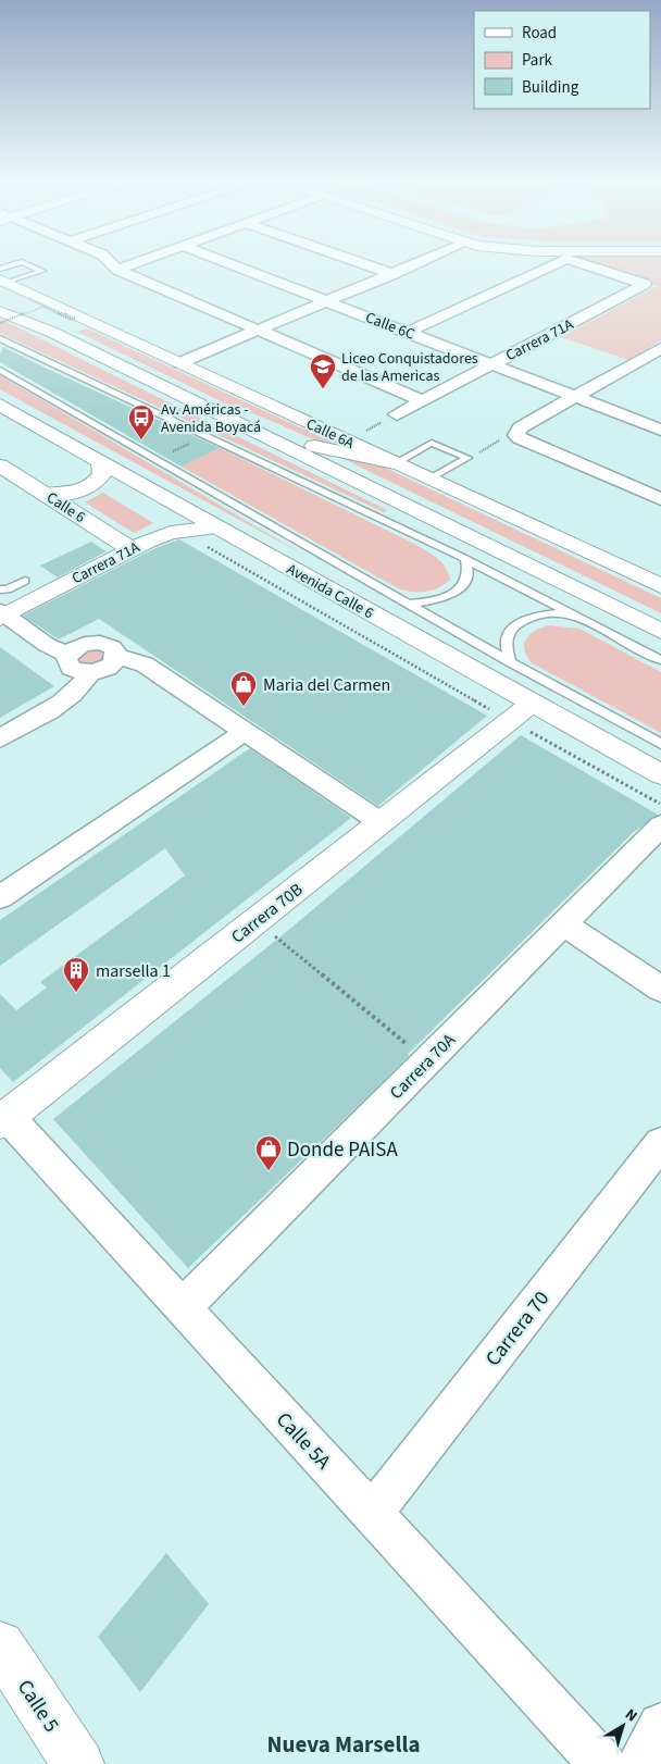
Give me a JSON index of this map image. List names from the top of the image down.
{
  "streets": {
    "main road": [
      "Carrera 71A",
      "Calle 6A",
      "Calle 6",
      "Avenida Calle 6",
      "Carrera 70B",
      "Calle 5"
    ],
    "street": [
      "Calle 6C",
      "Carrera 70A",
      "Carrera 70",
      "Calle 5A"
    ]
  },
  "crossings": [
    ["Calle 6C", "Carrera 71A"],
    ["Carrera 71A", "Calle 6"],
    ["Carrera 71A", "Avenida Calle 6"],
    ["Avenida Calle 6", "Carrera 70B"],
    ["Carrera 70B", "Calle 5A"],
    ["Carrera 70A", "Calle 5A"],
    ["Carrera 70", "Calle 5A"]
  ],
  "districts": ["Nueva Marsella"],
  "places": {
    "school or university": ["Liceo Conquistadores de las Americas"],
    "bus stop": ["Av. Américas - Avenida Boyacá"],
    "shop": ["Maria del Carmen", "Donde PAISA"],
    "building": ["marsella 1"]
  },
  "legend": ["Road", "Park", "Building"],
  "north": "top right"
}
